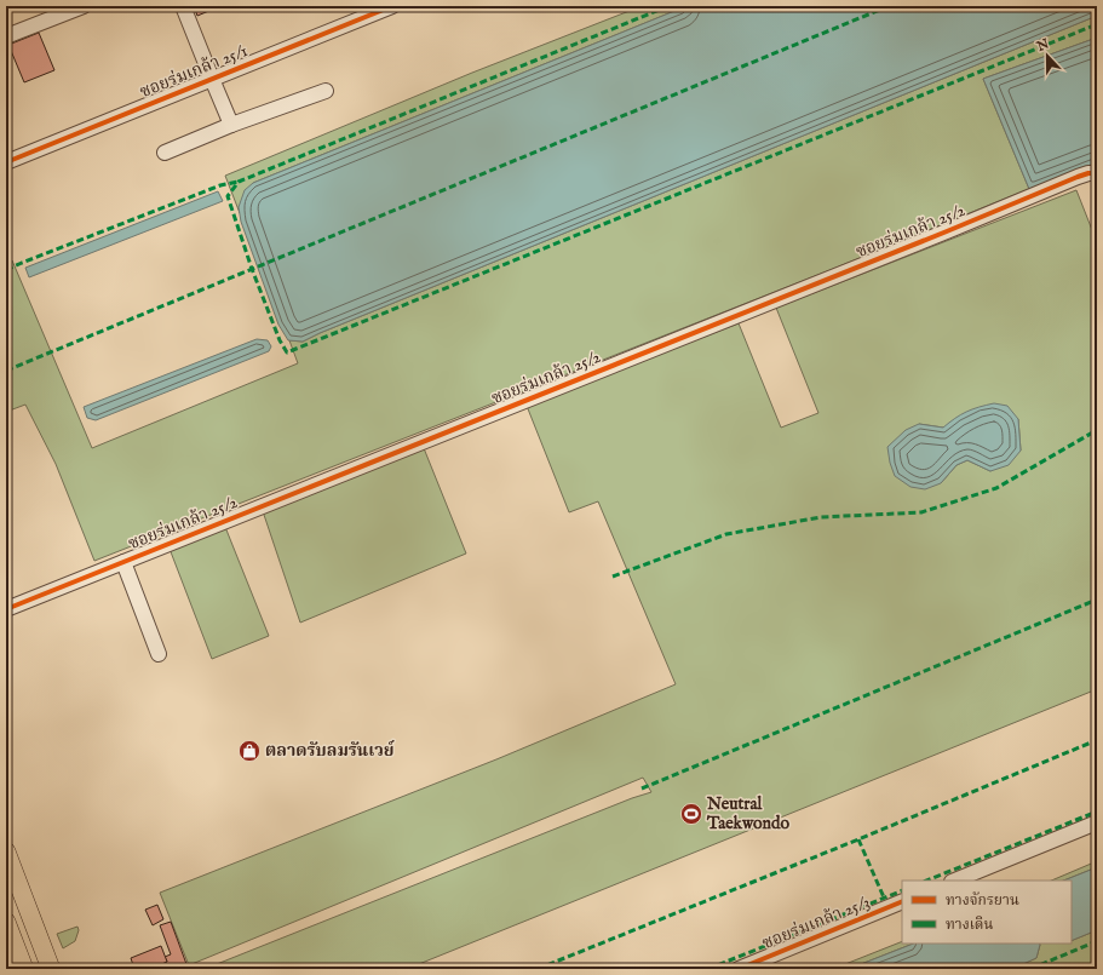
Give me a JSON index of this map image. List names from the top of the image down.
{
  "streets": {
    "street": ["ซอยร่มเกล้า 25/1", "ซอยร่มเกล้า 25/2", "ซอยร่มเกล้า 25/3"]
  },
  "places": {
    "shop": ["ตลาดรับลมรันเวย์"],
    "sports": ["Neutral Taekwondo"]
  },
  "legend": ["ทางจักรยาน", "ทางเดิน"],
  "north": "top"
}
